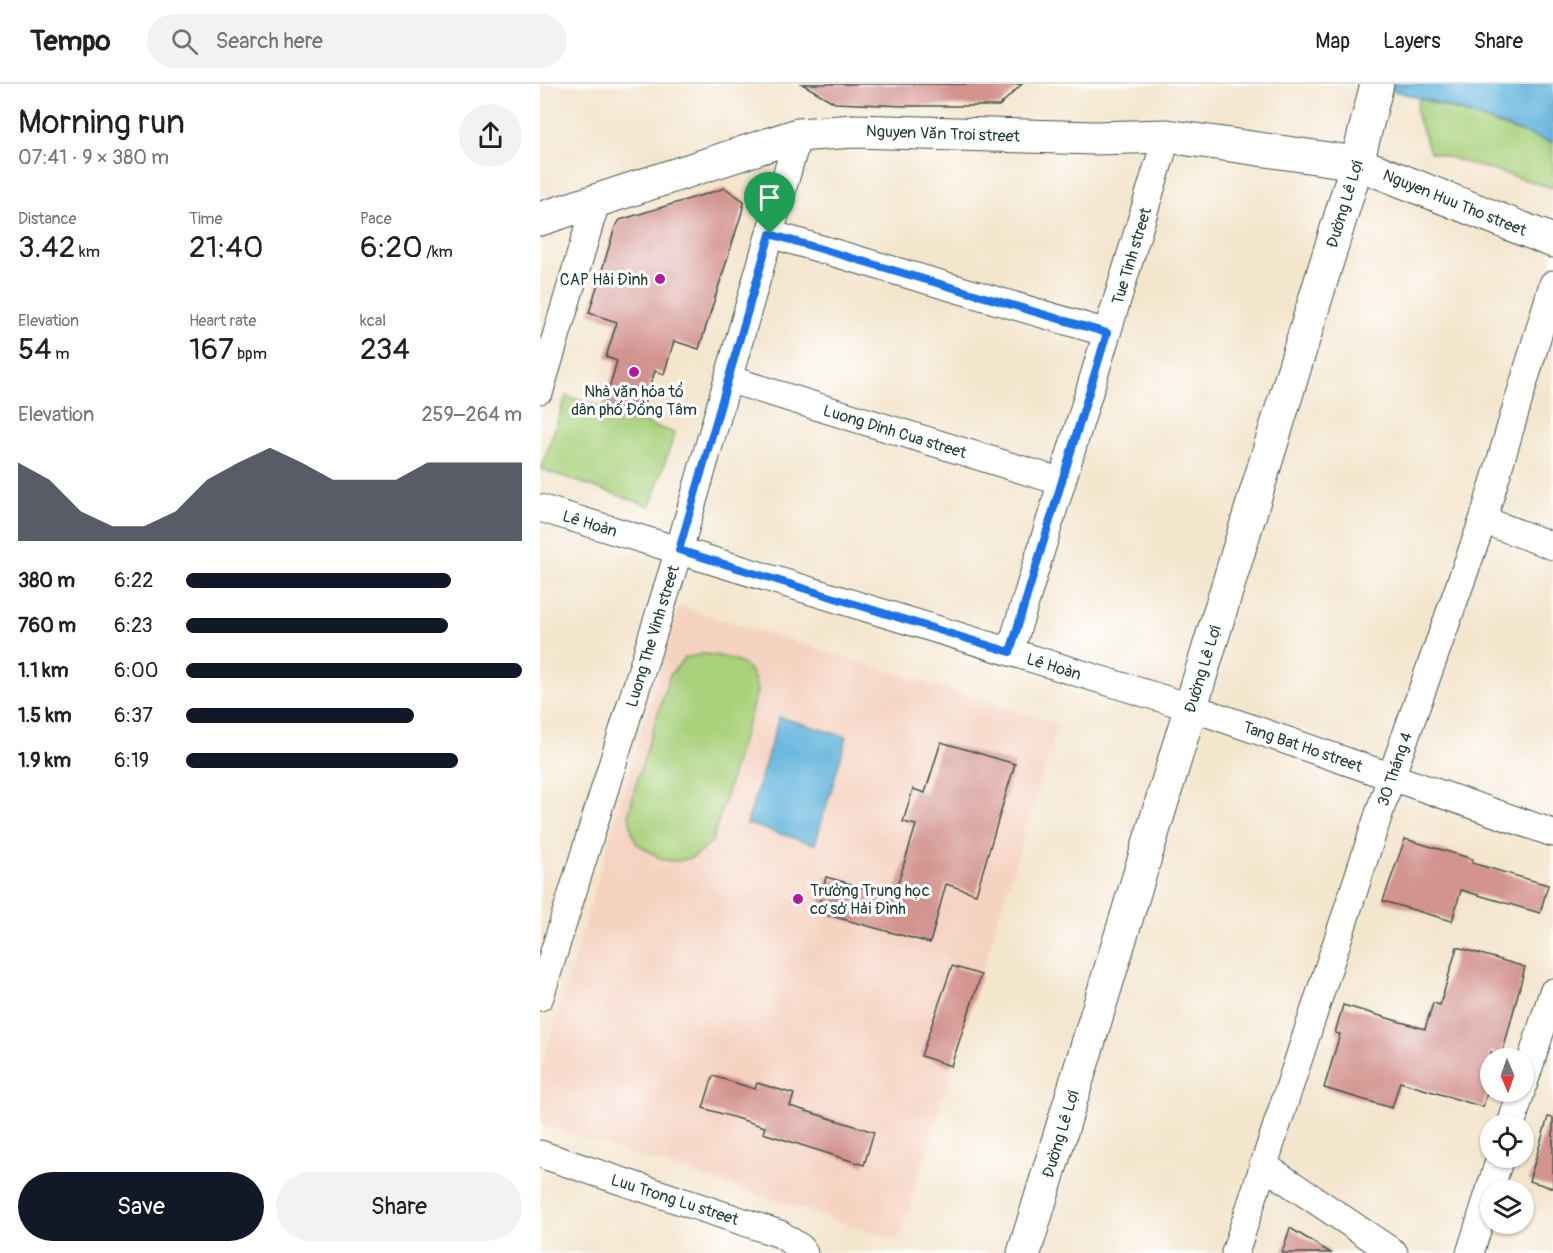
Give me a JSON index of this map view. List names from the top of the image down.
{
  "streets": {
    "main road": ["Nguyen Văn Troi street", "Nguyen Huu Tho street", "Đường Lê Lợi"],
    "street": [
      "Tue Tinh street",
      "Luong Dinh Cua street",
      "Lê Hoàn",
      "Luong The Vinh street",
      "Tang Bat Ho street",
      "30 Tháng 4",
      "Luu Trong Lu street"
    ]
  },
  "crossings": [
    ["Nguyen Văn Troi street", "Nguyen Huu Tho street"],
    ["Nguyen Văn Troi street", "Đường Lê Lợi"],
    ["Nguyen Văn Troi street", "Tue Tinh street"],
    ["Nguyen Văn Troi street", "Luong The Vinh street"],
    ["Nguyen Huu Tho street", "Đường Lê Lợi"],
    ["Đường Lê Lợi", "Lê Hoàn"],
    ["Đường Lê Lợi", "Tang Bat Ho street"],
    ["Tue Tinh street", "Luong Dinh Cua street"],
    ["Tue Tinh street", "Lê Hoàn"],
    ["Luong Dinh Cua street", "Luong The Vinh street"],
    ["Lê Hoàn", "Luong The Vinh street"],
    ["Lê Hoàn", "Tang Bat Ho street"],
    ["Tang Bat Ho street", "30 Tháng 4"]
  ],
  "places": ["CAP Hải Đình", "Nhà văn hóa tổ dân phố Đồng Tâm", "Trường Trung học cơ sở Hải Đình"],
  "north": "bottom",
  "page": {
    "header": "Tempo",
    "search": "Search here",
    "nav": ["Map", "Layers", "Share"],
    "heading": ["Morning run", "07:41 · 9 × 380 m"],
    "stats": [
      ["Distance", "3.42 km"],
      ["Time", "21:40"],
      ["Pace", "6:20 /km"],
      ["Elevation", "54 m"],
      ["Heart rate", "167 bpm"],
      ["kcal", "234"]
    ],
    "chart": ["Elevation", "259–264 m"],
    "list": [
      {
        "name": "380 m",
        "note": "6:22"
      },
      {
        "name": "760 m",
        "note": "6:23"
      },
      {
        "name": "1.1 km",
        "note": "6:00"
      },
      {
        "name": "1.5 km",
        "note": "6:37"
      },
      {
        "name": "1.9 km",
        "note": "6:19"
      }
    ],
    "buttons": ["Save", "Share"]
  }
}
